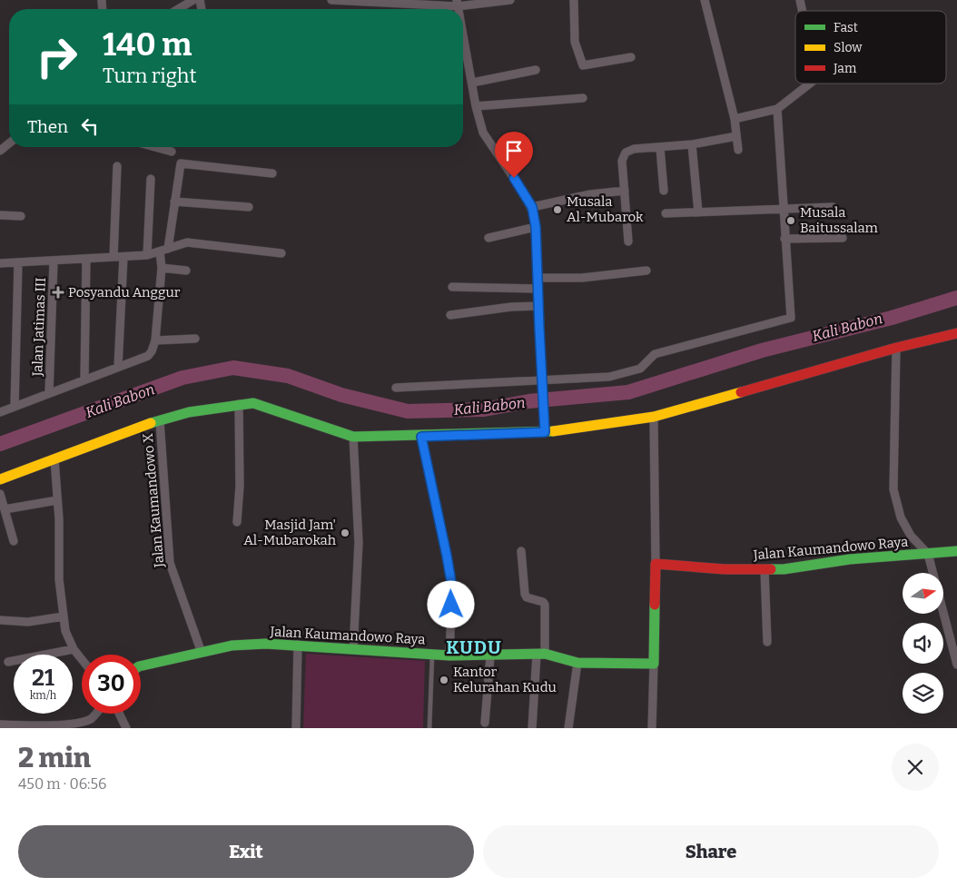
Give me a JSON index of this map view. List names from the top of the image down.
{
  "streets": {
    "street": ["Jalan Jatimas III", "Jalan Kaumandowo X", "Jalan Kaumandowo Raya"]
  },
  "crossings": [
    ["Jalan Kaumandowo X", "Jalan Kaumandowo Raya"]
  ],
  "districts": ["KUDU"],
  "water": ["Kali Babon"],
  "places": {
    "other": [
      "Musala Al-Mubarok",
      "Musala Baitussalam",
      "Masjid Jam' Al-Mubarokah",
      "Kantor Kelurahan Kudu"
    ],
    "health": ["Posyandu Anggur"]
  },
  "legend": ["Fast", "Slow", "Jam"],
  "north": "right",
  "page": {
    "turn": ["140 m", "Turn right"],
    "then": "Then",
    "speed": "21 km/h",
    "limit": "30",
    "heading": ["2 min", "450 m · 06:56"],
    "buttons": ["Exit", "Share"]
  }
}
